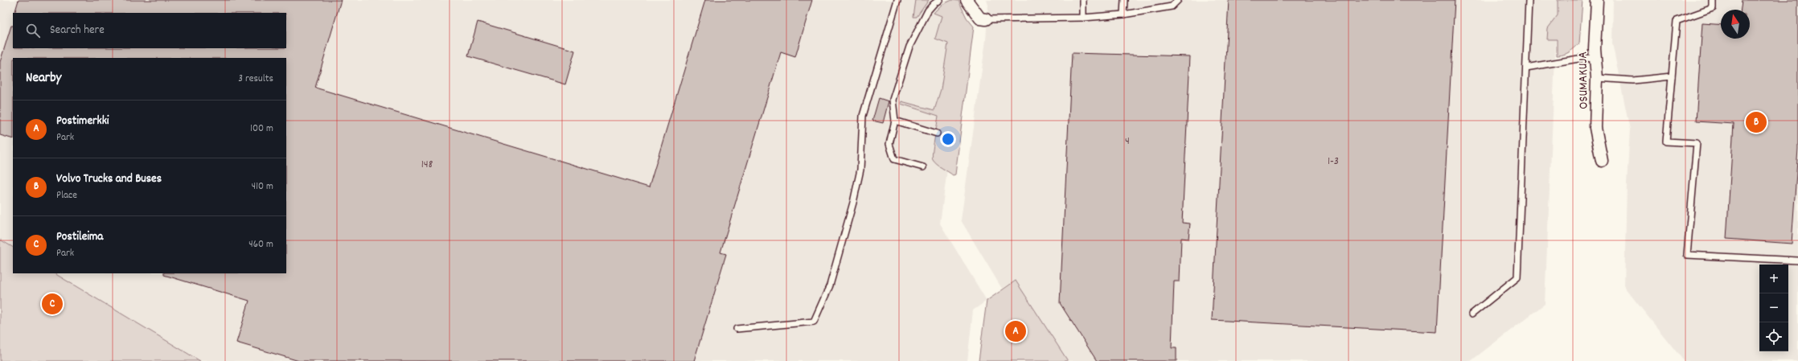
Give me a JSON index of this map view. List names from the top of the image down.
{
  "streets": {
    "street": ["OSUMAKUJA"]
  },
  "house_numbers": ["4", "1-3", "148"],
  "north": "top",
  "page": {
    "search": "Search here",
    "heading": ["Nearby", "3 results"],
    "list": [
      {
        "mark": "A",
        "name": "Postimerkki",
        "note": "Park",
        "value": "100 m"
      },
      {
        "mark": "B",
        "name": "Volvo Trucks and Buses",
        "note": "Place",
        "value": "410 m"
      },
      {
        "mark": "C",
        "name": "Postileima",
        "note": "Park",
        "value": "460 m"
      }
    ],
    "pins": ["B", "C", "A"],
    "map_buttons": ["+", "−"]
  }
}
